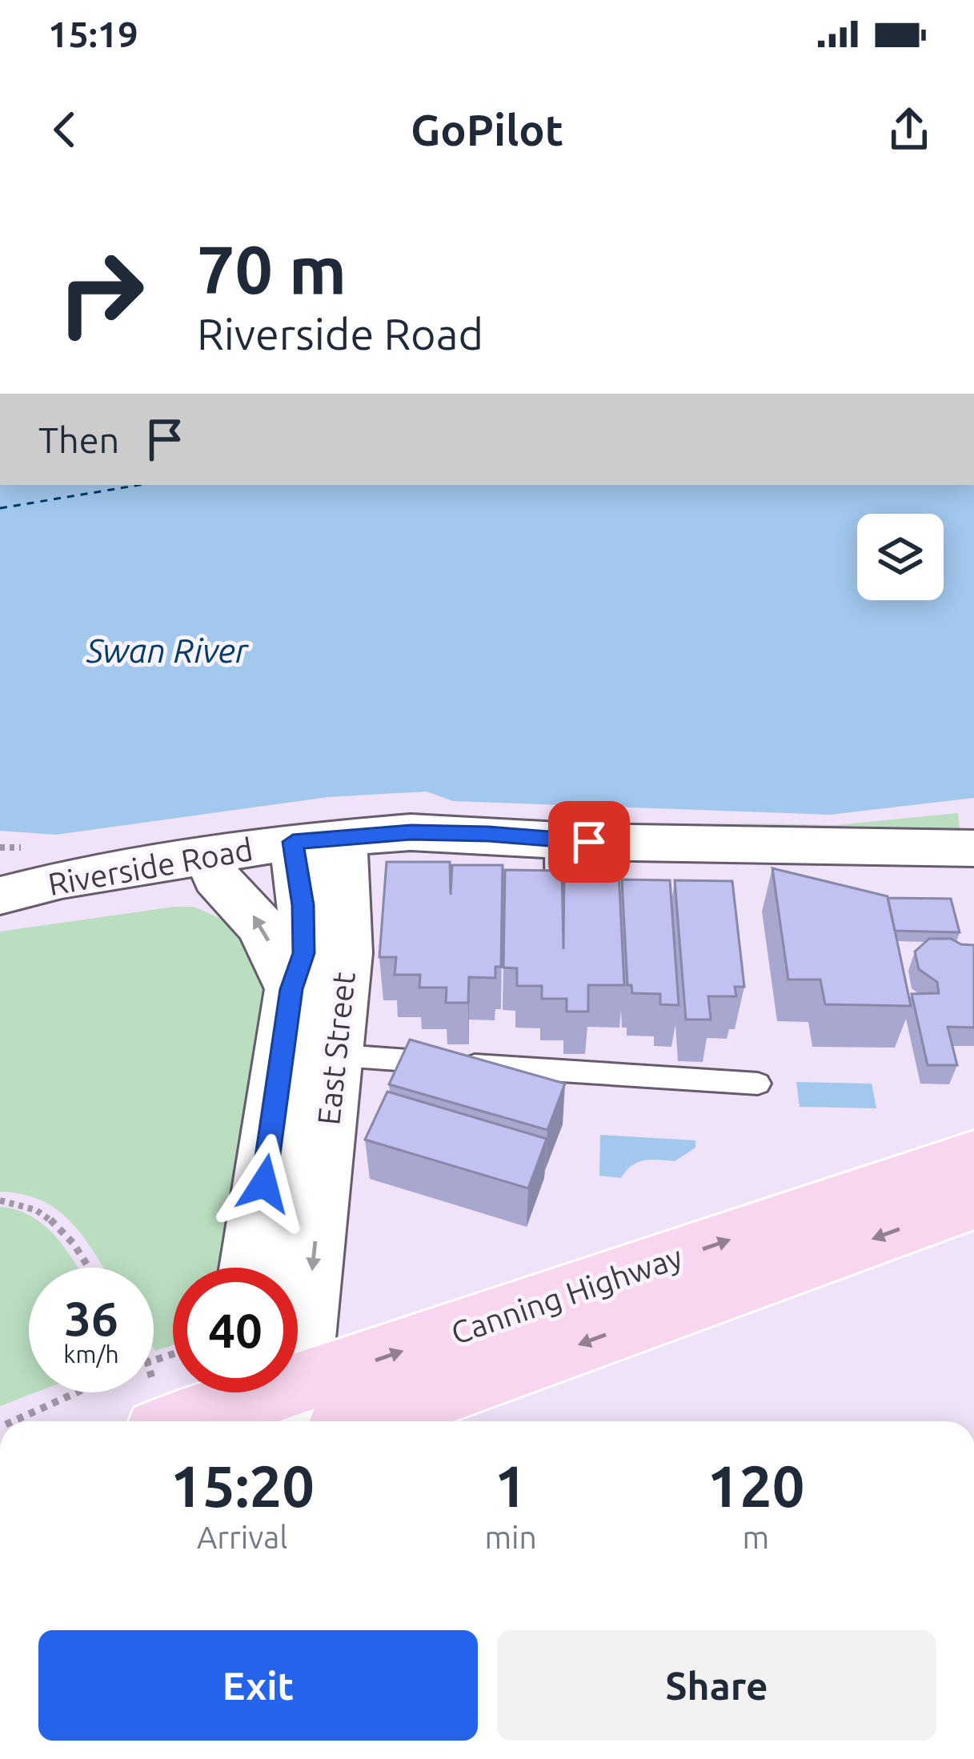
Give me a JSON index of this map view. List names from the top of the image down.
{
  "streets": {
    "main road": ["Canning Highway"],
    "street": ["Riverside Road", "East Street"]
  },
  "crossings": [
    ["Riverside Road", "East Street"],
    ["East Street", "Canning Highway"]
  ],
  "water": ["Swan River"],
  "page": {
    "status": "15:19",
    "header": "GoPilot",
    "turn": ["70 m", "Riverside Road"],
    "then": "Then",
    "speed": "36 km/h",
    "limit": "40",
    "eta": [
      "15:20",
      "Arrival",
      "1",
      "min",
      "120",
      "m"
    ],
    "buttons": ["Exit", "Share"]
  }
}
